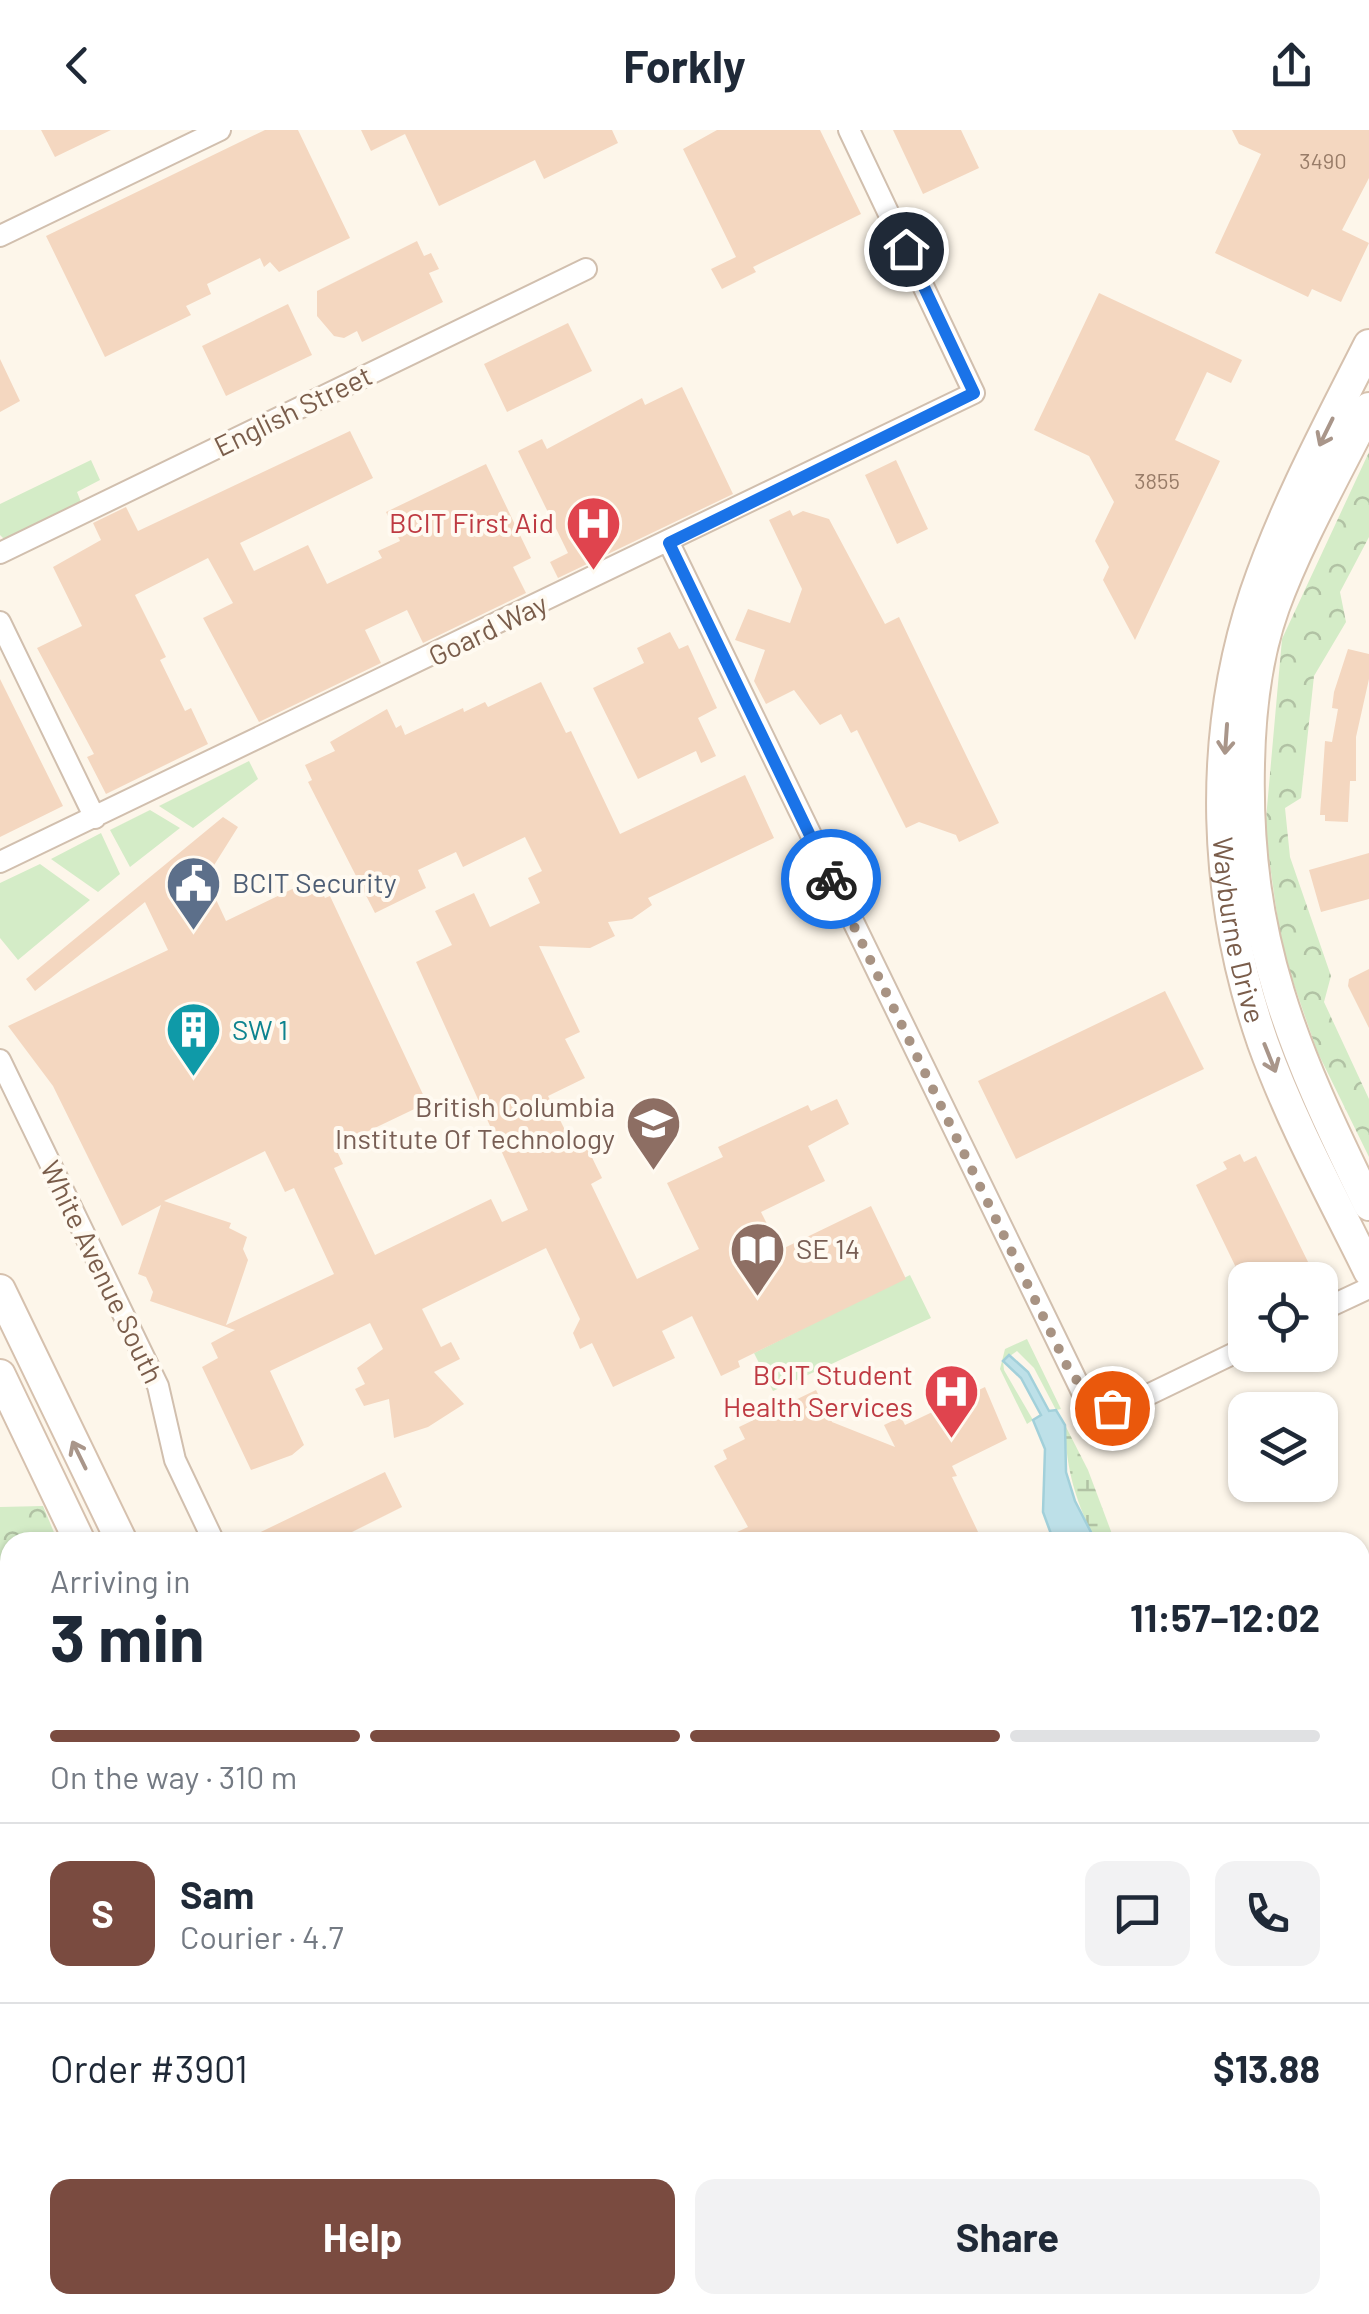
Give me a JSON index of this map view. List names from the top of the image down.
{
  "streets": {
    "street": [
      "English Street",
      "Goard Way",
      "Wayburne Drive",
      "White Avenue South"
    ]
  },
  "places": {
    "hospital": ["BCIT First Aid", "BCIT Student Health Services"],
    "public building": ["BCIT Security"],
    "building": ["SW 1"],
    "school or university": ["British Columbia Institute Of Technology"],
    "library": ["SE 14"]
  },
  "house_numbers": ["3490", "3855"],
  "page": {
    "header": "Forkly",
    "heading": ["3 min", "Arriving in", "11:57–12:02"],
    "panel": [
      "Sam",
      "Courier · 4.7",
      "Order #3901",
      "$13.88"
    ],
    "bar": "On the way · 310 m",
    "round": "S",
    "buttons": ["Help", "Share"]
  }
}
